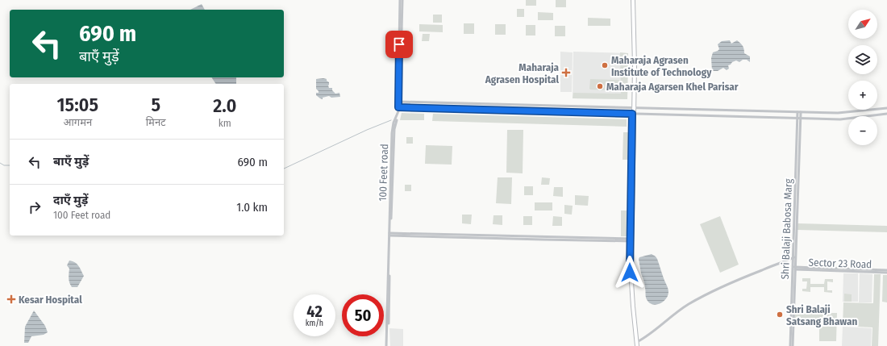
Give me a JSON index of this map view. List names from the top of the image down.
{
  "streets": {
    "street": ["100 Feet road", "Shri Balaji Babosa Marg", "Sector 23 Road"]
  },
  "crossings": [
    ["Shri Balaji Babosa Marg", "Sector 23 Road"]
  ],
  "places": {
    "other": ["Maharaja Agrasen Institute of Technology", "Maharaja Agarsen Khel Parisar", "Shri Balaji Satsang Bhawan"],
    "health": ["Maharaja Agrasen Hospital", "Kesar Hospital"]
  },
  "north": "top right",
  "page": {
    "map_buttons": ["+", "−"],
    "turn": ["690 m", "बाएँ मुड़ें"],
    "eta": [
      "15:05",
      "आगमन",
      "5",
      "मिनट",
      "2.0",
      "km"
    ],
    "list": [
      {
        "name": "बाएँ मुड़ें",
        "value": "690 m"
      },
      {
        "name": "दाएँ मुड़ें",
        "note": "100 Feet road",
        "value": "1.0 km"
      }
    ],
    "speed": "42 km/h",
    "limit": "50"
  }
}
